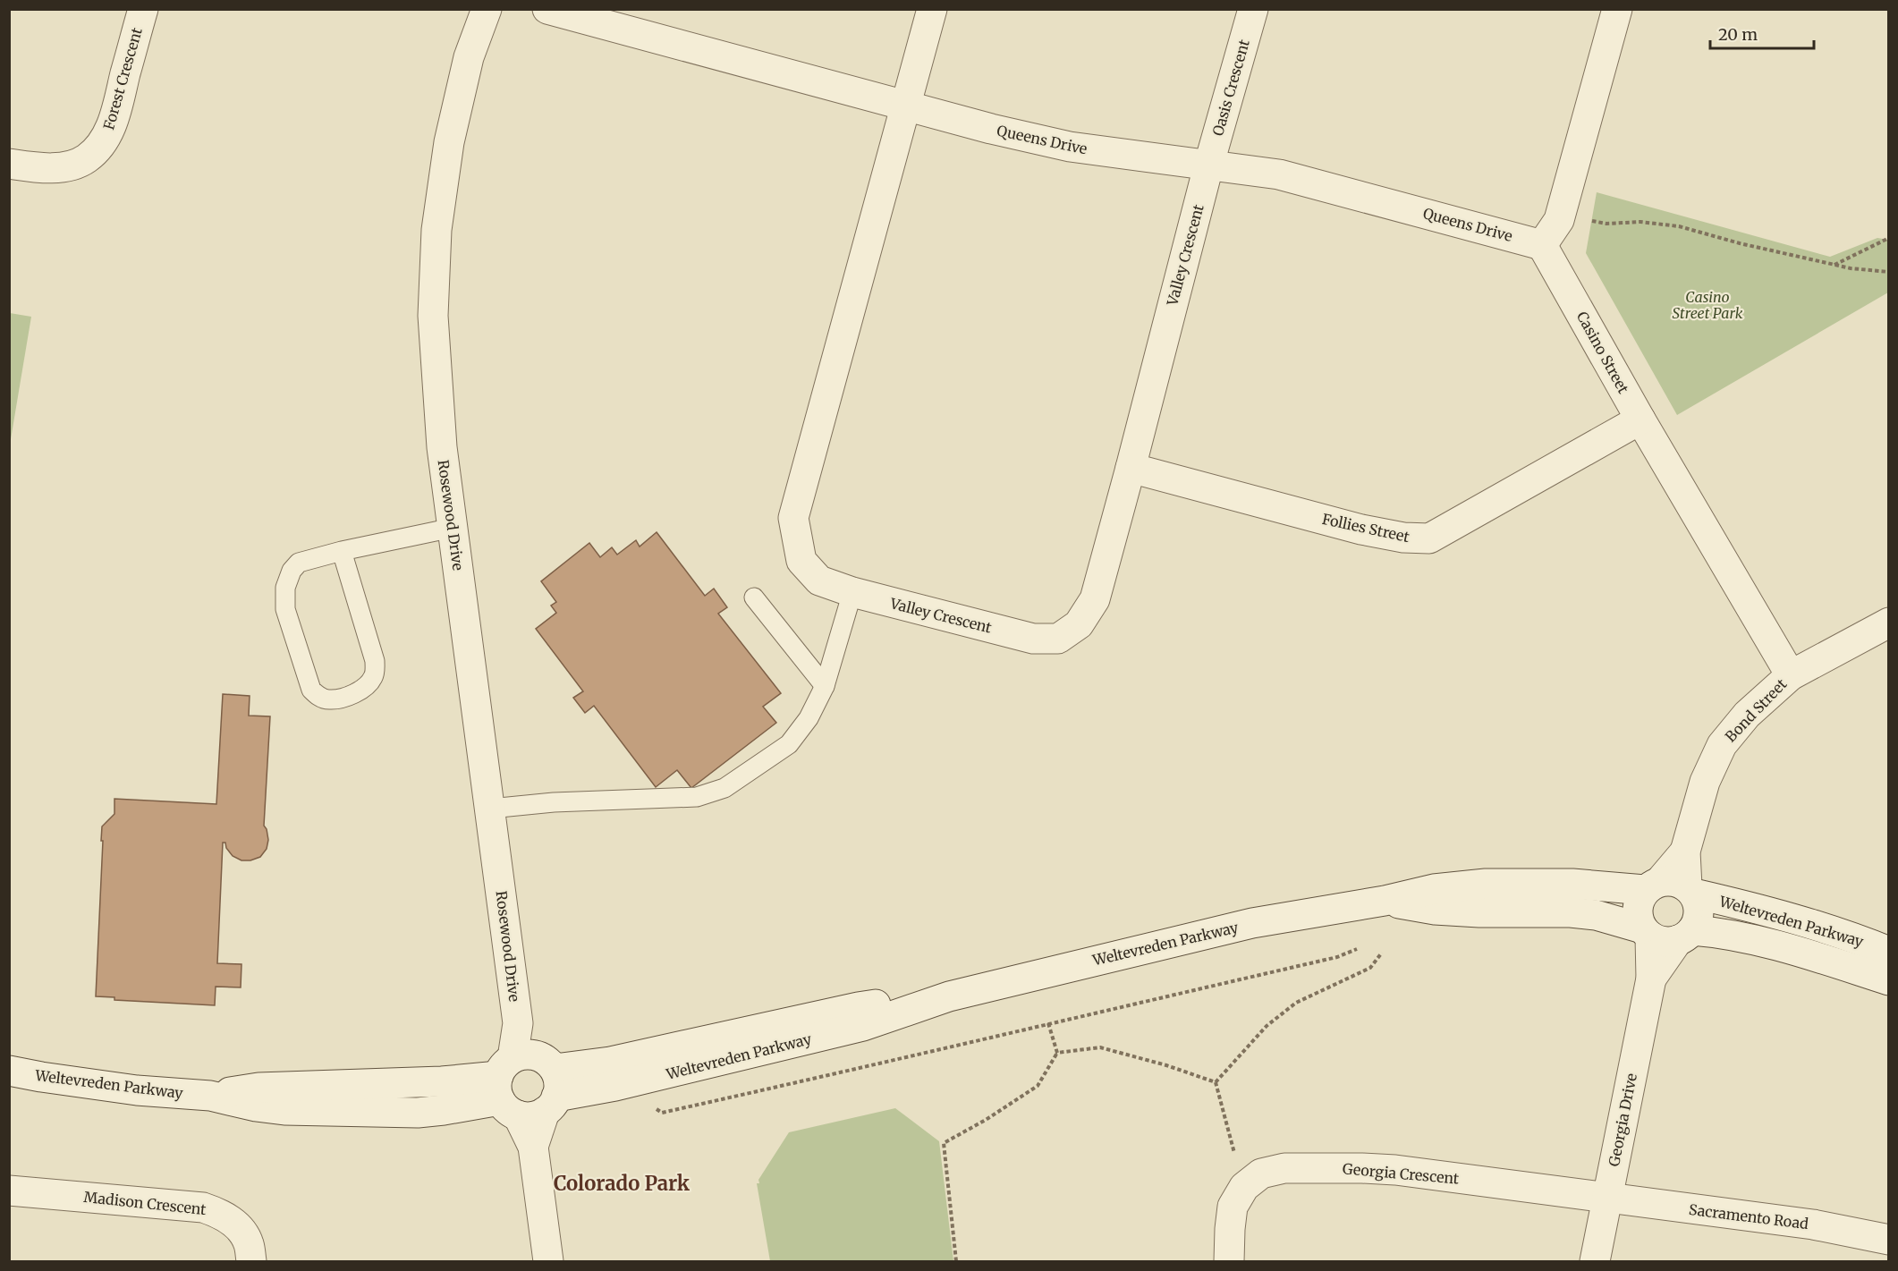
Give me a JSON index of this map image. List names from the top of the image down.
{
  "streets": {
    "street": [
      "Forest Crescent",
      "Oasis Crescent",
      "Queens Drive",
      "Valley Crescent",
      "Casino Street",
      "Rosewood Drive",
      "Follies Street",
      "Bond Street",
      "Weltevreden Parkway",
      "Georgia Drive",
      "Georgia Crescent",
      "Madison Crescent",
      "Sacramento Road"
    ]
  },
  "crossings": [
    ["Oasis Crescent", "Queens Drive"],
    ["Oasis Crescent", "Valley Crescent"],
    ["Queens Drive", "Valley Crescent"],
    ["Queens Drive", "Casino Street"],
    ["Valley Crescent", "Follies Street"],
    ["Casino Street", "Follies Street"],
    ["Casino Street", "Bond Street"],
    ["Rosewood Drive", "Weltevreden Parkway"],
    ["Bond Street", "Weltevreden Parkway"],
    ["Bond Street", "Georgia Drive"],
    ["Weltevreden Parkway", "Georgia Drive"],
    ["Georgia Drive", "Georgia Crescent"],
    ["Georgia Drive", "Sacramento Road"],
    ["Georgia Crescent", "Sacramento Road"]
  ],
  "districts": ["Colorado Park"],
  "parks": ["Casino Street Park"],
  "scale_bar": "20 m"
}
